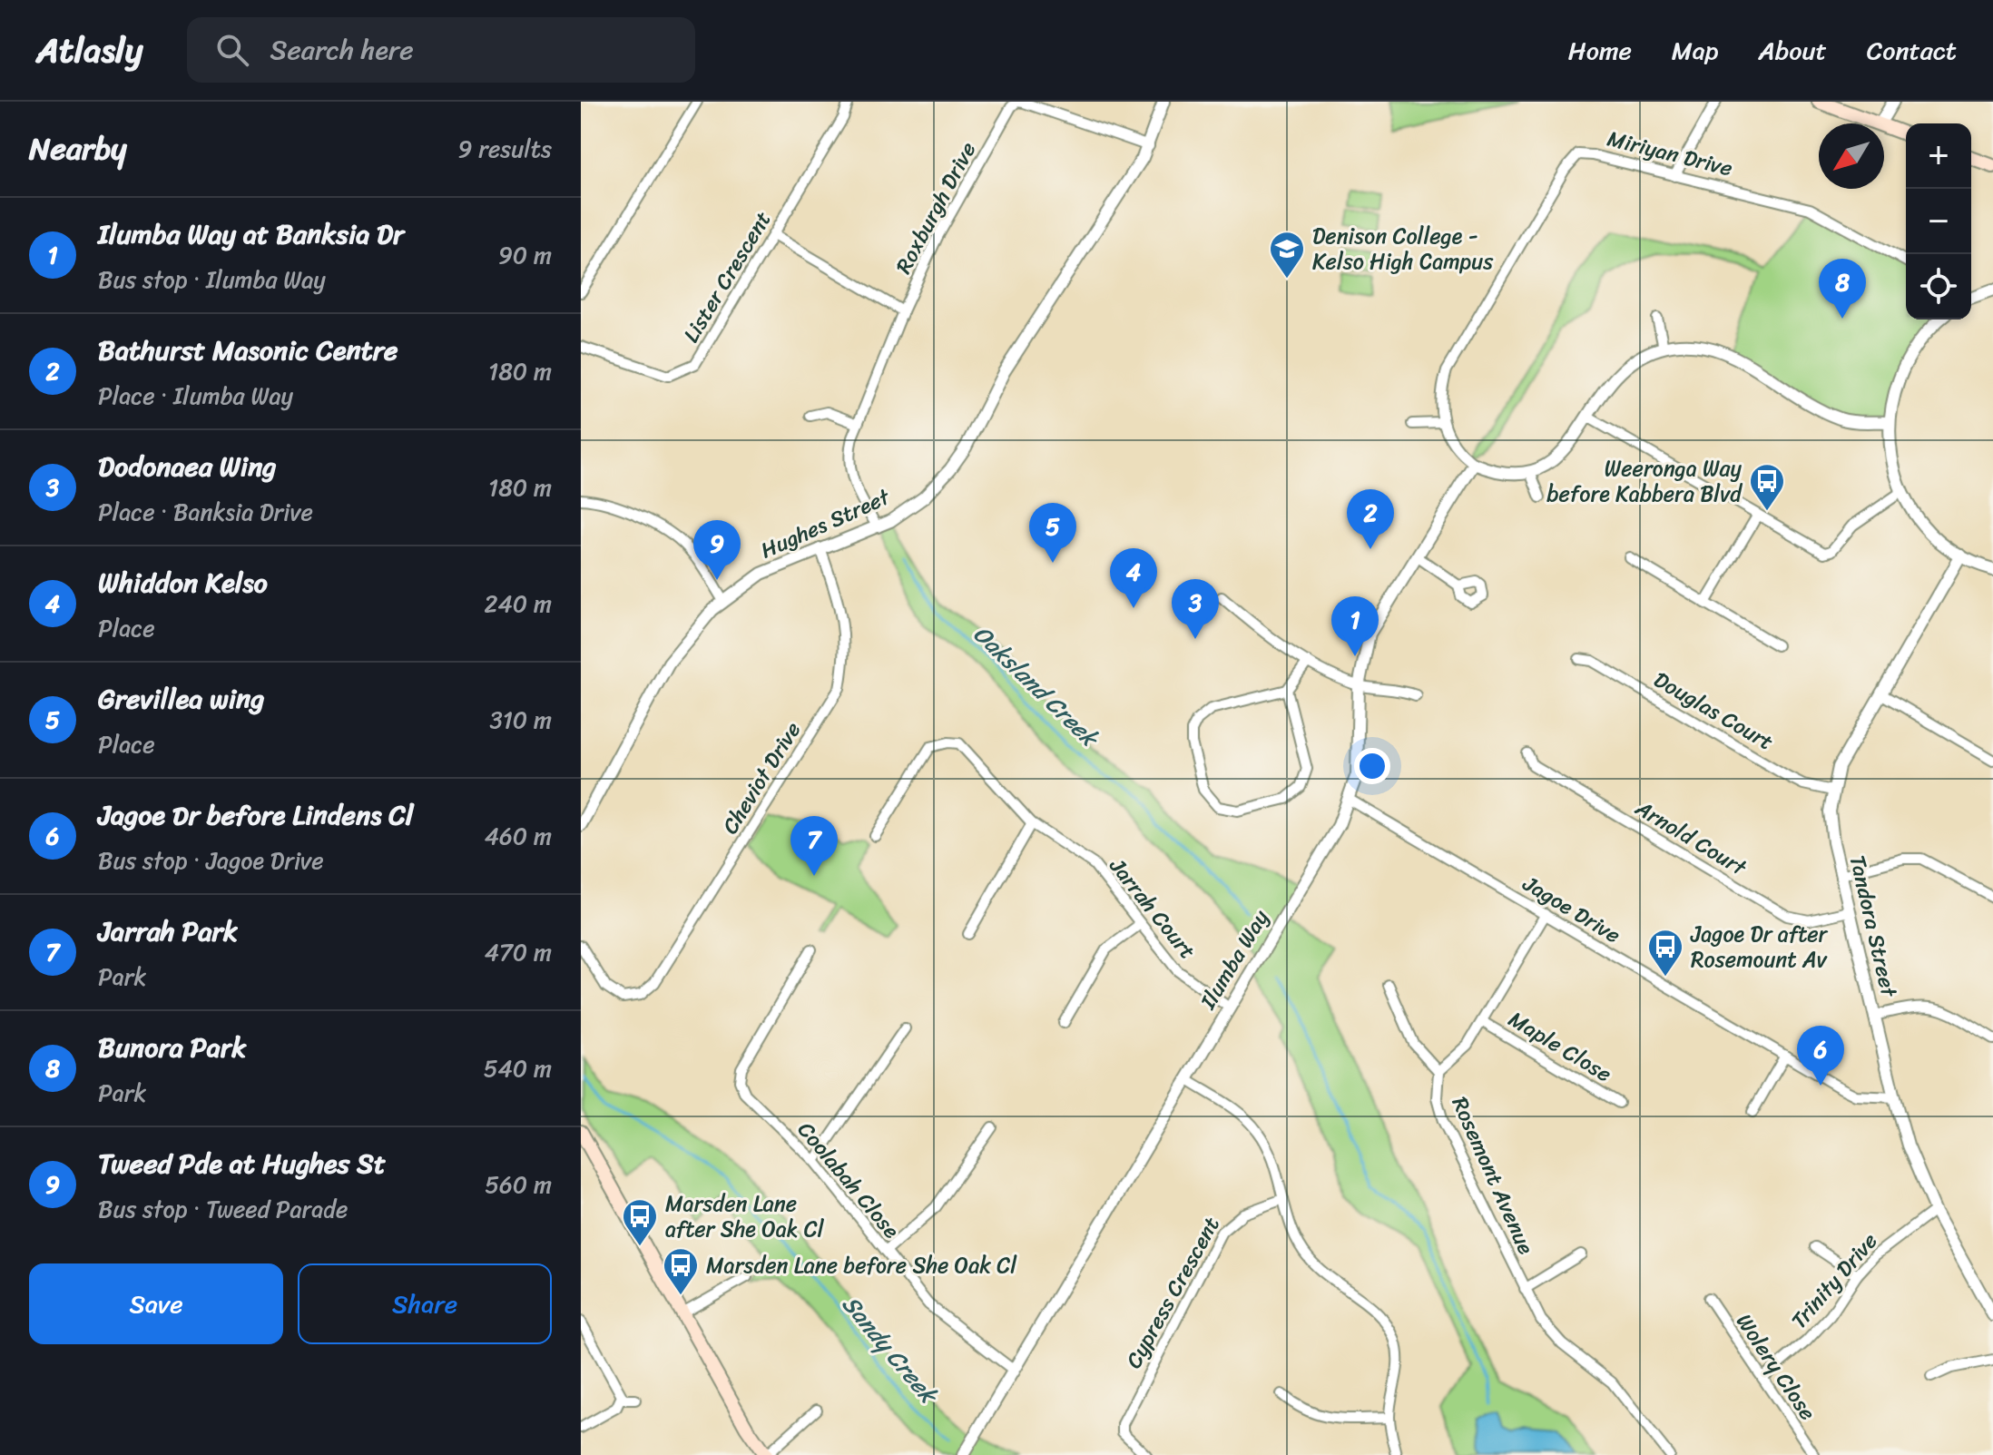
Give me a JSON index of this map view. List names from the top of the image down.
{
  "streets": {
    "street": [
      "Miriyan Drive",
      "Roxburgh Drive",
      "Lister Crescent",
      "Hughes Street",
      "Douglas Court",
      "Cheviot Drive",
      "Arnold Court",
      "Jarrah Court",
      "Jagoe Drive",
      "Tandora Street",
      "Ilumba Way",
      "Maple Close",
      "Rosemont Avenue",
      "Coolabah Close",
      "Trinity Drive",
      "Cypress Crescent",
      "Wolery Close"
    ]
  },
  "crossings": [
    ["Roxburgh Drive", "Hughes Street"],
    ["Hughes Street", "Cheviot Drive"],
    ["Douglas Court", "Tandora Street"],
    ["Arnold Court", "Tandora Street"],
    ["Jarrah Court", "Ilumba Way"],
    ["Jagoe Drive", "Tandora Street"],
    ["Jagoe Drive", "Ilumba Way"],
    ["Jagoe Drive", "Rosemont Avenue"],
    ["Tandora Street", "Trinity Drive"],
    ["Ilumba Way", "Coolabah Close"],
    ["Maple Close", "Rosemont Avenue"],
    ["Trinity Drive", "Wolery Close"]
  ],
  "water": ["Oaksland Creek", "Sandy Creek"],
  "places": {
    "school or university": ["Denison College - Kelso High Campus"],
    "bus stop": [
      "Weeronga Way before Kabbera Blvd",
      "Jagoe Dr after Rosemount Av",
      "Marsden Lane after She Oak Cl",
      "Marsden Lane before She Oak Cl"
    ]
  },
  "north": "bottom left",
  "page": {
    "header": "Atlasly",
    "search": "Search here",
    "nav": [
      "Home",
      "Map",
      "About",
      "Contact"
    ],
    "heading": ["Nearby", "9 results"],
    "map_buttons": ["+", "−"],
    "list": [
      {
        "mark": "1",
        "name": "Ilumba Way at Banksia Dr",
        "note": "Bus stop · Ilumba Way",
        "value": "90 m"
      },
      {
        "mark": "2",
        "name": "Bathurst Masonic Centre",
        "note": "Place · Ilumba Way",
        "value": "180 m"
      },
      {
        "mark": "3",
        "name": "Dodonaea Wing",
        "note": "Place · Banksia Drive",
        "value": "180 m"
      },
      {
        "mark": "4",
        "name": "Whiddon Kelso",
        "note": "Place",
        "value": "240 m"
      },
      {
        "mark": "5",
        "name": "Grevillea wing",
        "note": "Place",
        "value": "310 m"
      },
      {
        "mark": "6",
        "name": "Jagoe Dr before Lindens Cl",
        "note": "Bus stop · Jagoe Drive",
        "value": "460 m"
      },
      {
        "mark": "7",
        "name": "Jarrah Park",
        "note": "Park",
        "value": "470 m"
      },
      {
        "mark": "8",
        "name": "Bunora Park",
        "note": "Park",
        "value": "540 m"
      },
      {
        "mark": "9",
        "name": "Tweed Pde at Hughes St",
        "note": "Bus stop · Tweed Parade",
        "value": "560 m"
      }
    ],
    "pins": [
      "8",
      "2",
      "5",
      "9",
      "4",
      "3",
      "1",
      "7",
      "6"
    ],
    "buttons": ["Save", "Share"]
  }
}
